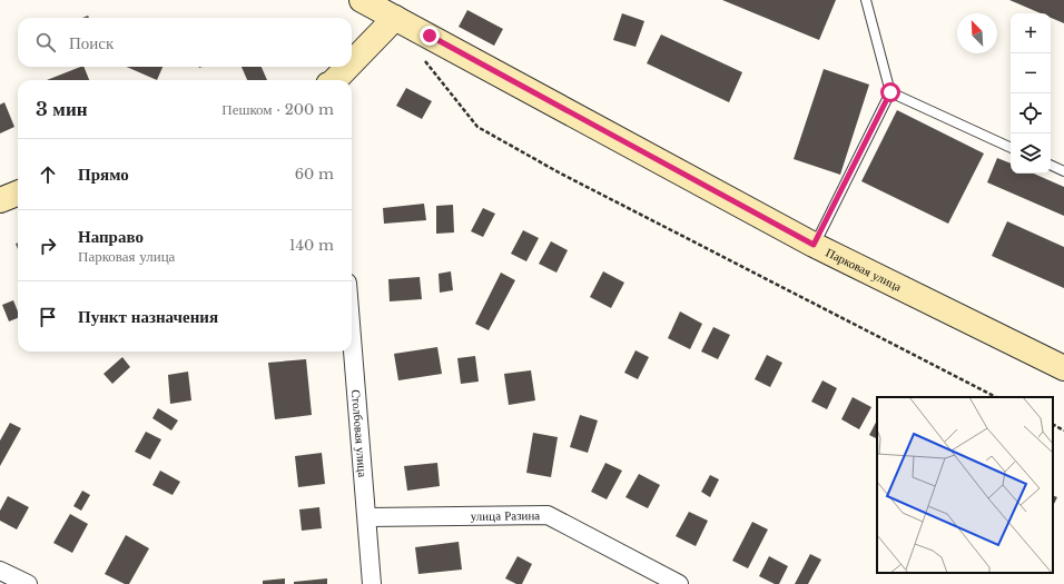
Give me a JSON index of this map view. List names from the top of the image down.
{
  "streets": {
    "main road": ["Парковая улица"],
    "street": ["Столбовая улица", "улица Разина"]
  },
  "crossings": [
    ["Столбовая улица", "улица Разина"]
  ],
  "north": "top left",
  "page": {
    "map_buttons": ["+", "−"],
    "search": "Поиск",
    "heading": ["3 мин", "Пешком · 200 m"],
    "list": [
      ["Прямо", "60 m"],
      ["Направо", "Парковая улица", "140 m"],
      "Пункт назначения"
    ]
  }
}
